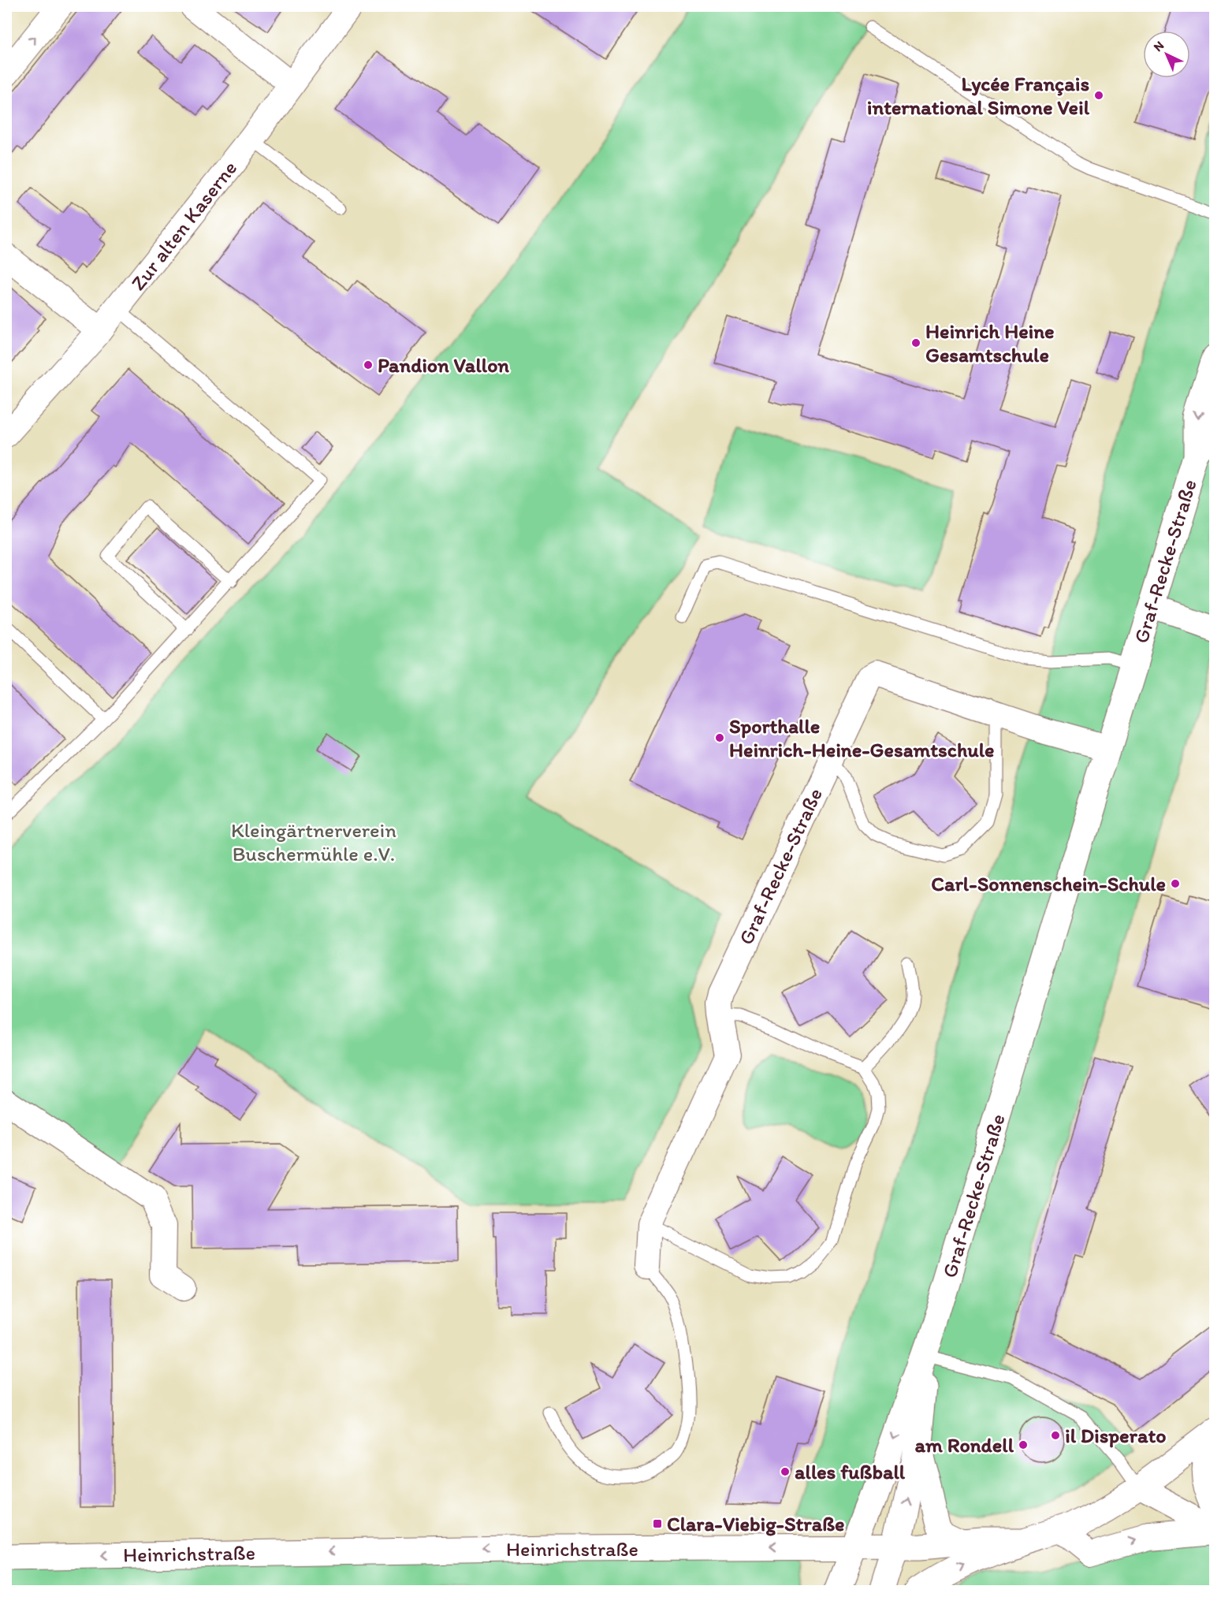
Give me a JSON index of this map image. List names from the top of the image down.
{
  "streets": {
    "street": ["Zur alten Kaserne", "Graf-Recke-Straße", "Heinrichstraße"]
  },
  "crossings": [
    ["Graf-Recke-Straße", "Heinrichstraße"]
  ],
  "one_way": ["Heinrichstraße"],
  "parks": ["Kleingärtnerverein Buschermühle e.V."],
  "places": {
    "other": [
      "Lycée Français international Simone Veil",
      "Heinrich Heine Gesamtschule",
      "Pandion Vallon",
      "Sporthalle Heinrich-Heine-Gesamtschule",
      "Carl-Sonnenschein-Schule",
      "il Disperato",
      "am Rondell",
      "alles fußball"
    ],
    "transit": ["Clara-Viebig-Straße"]
  },
  "north": "top left"
}
